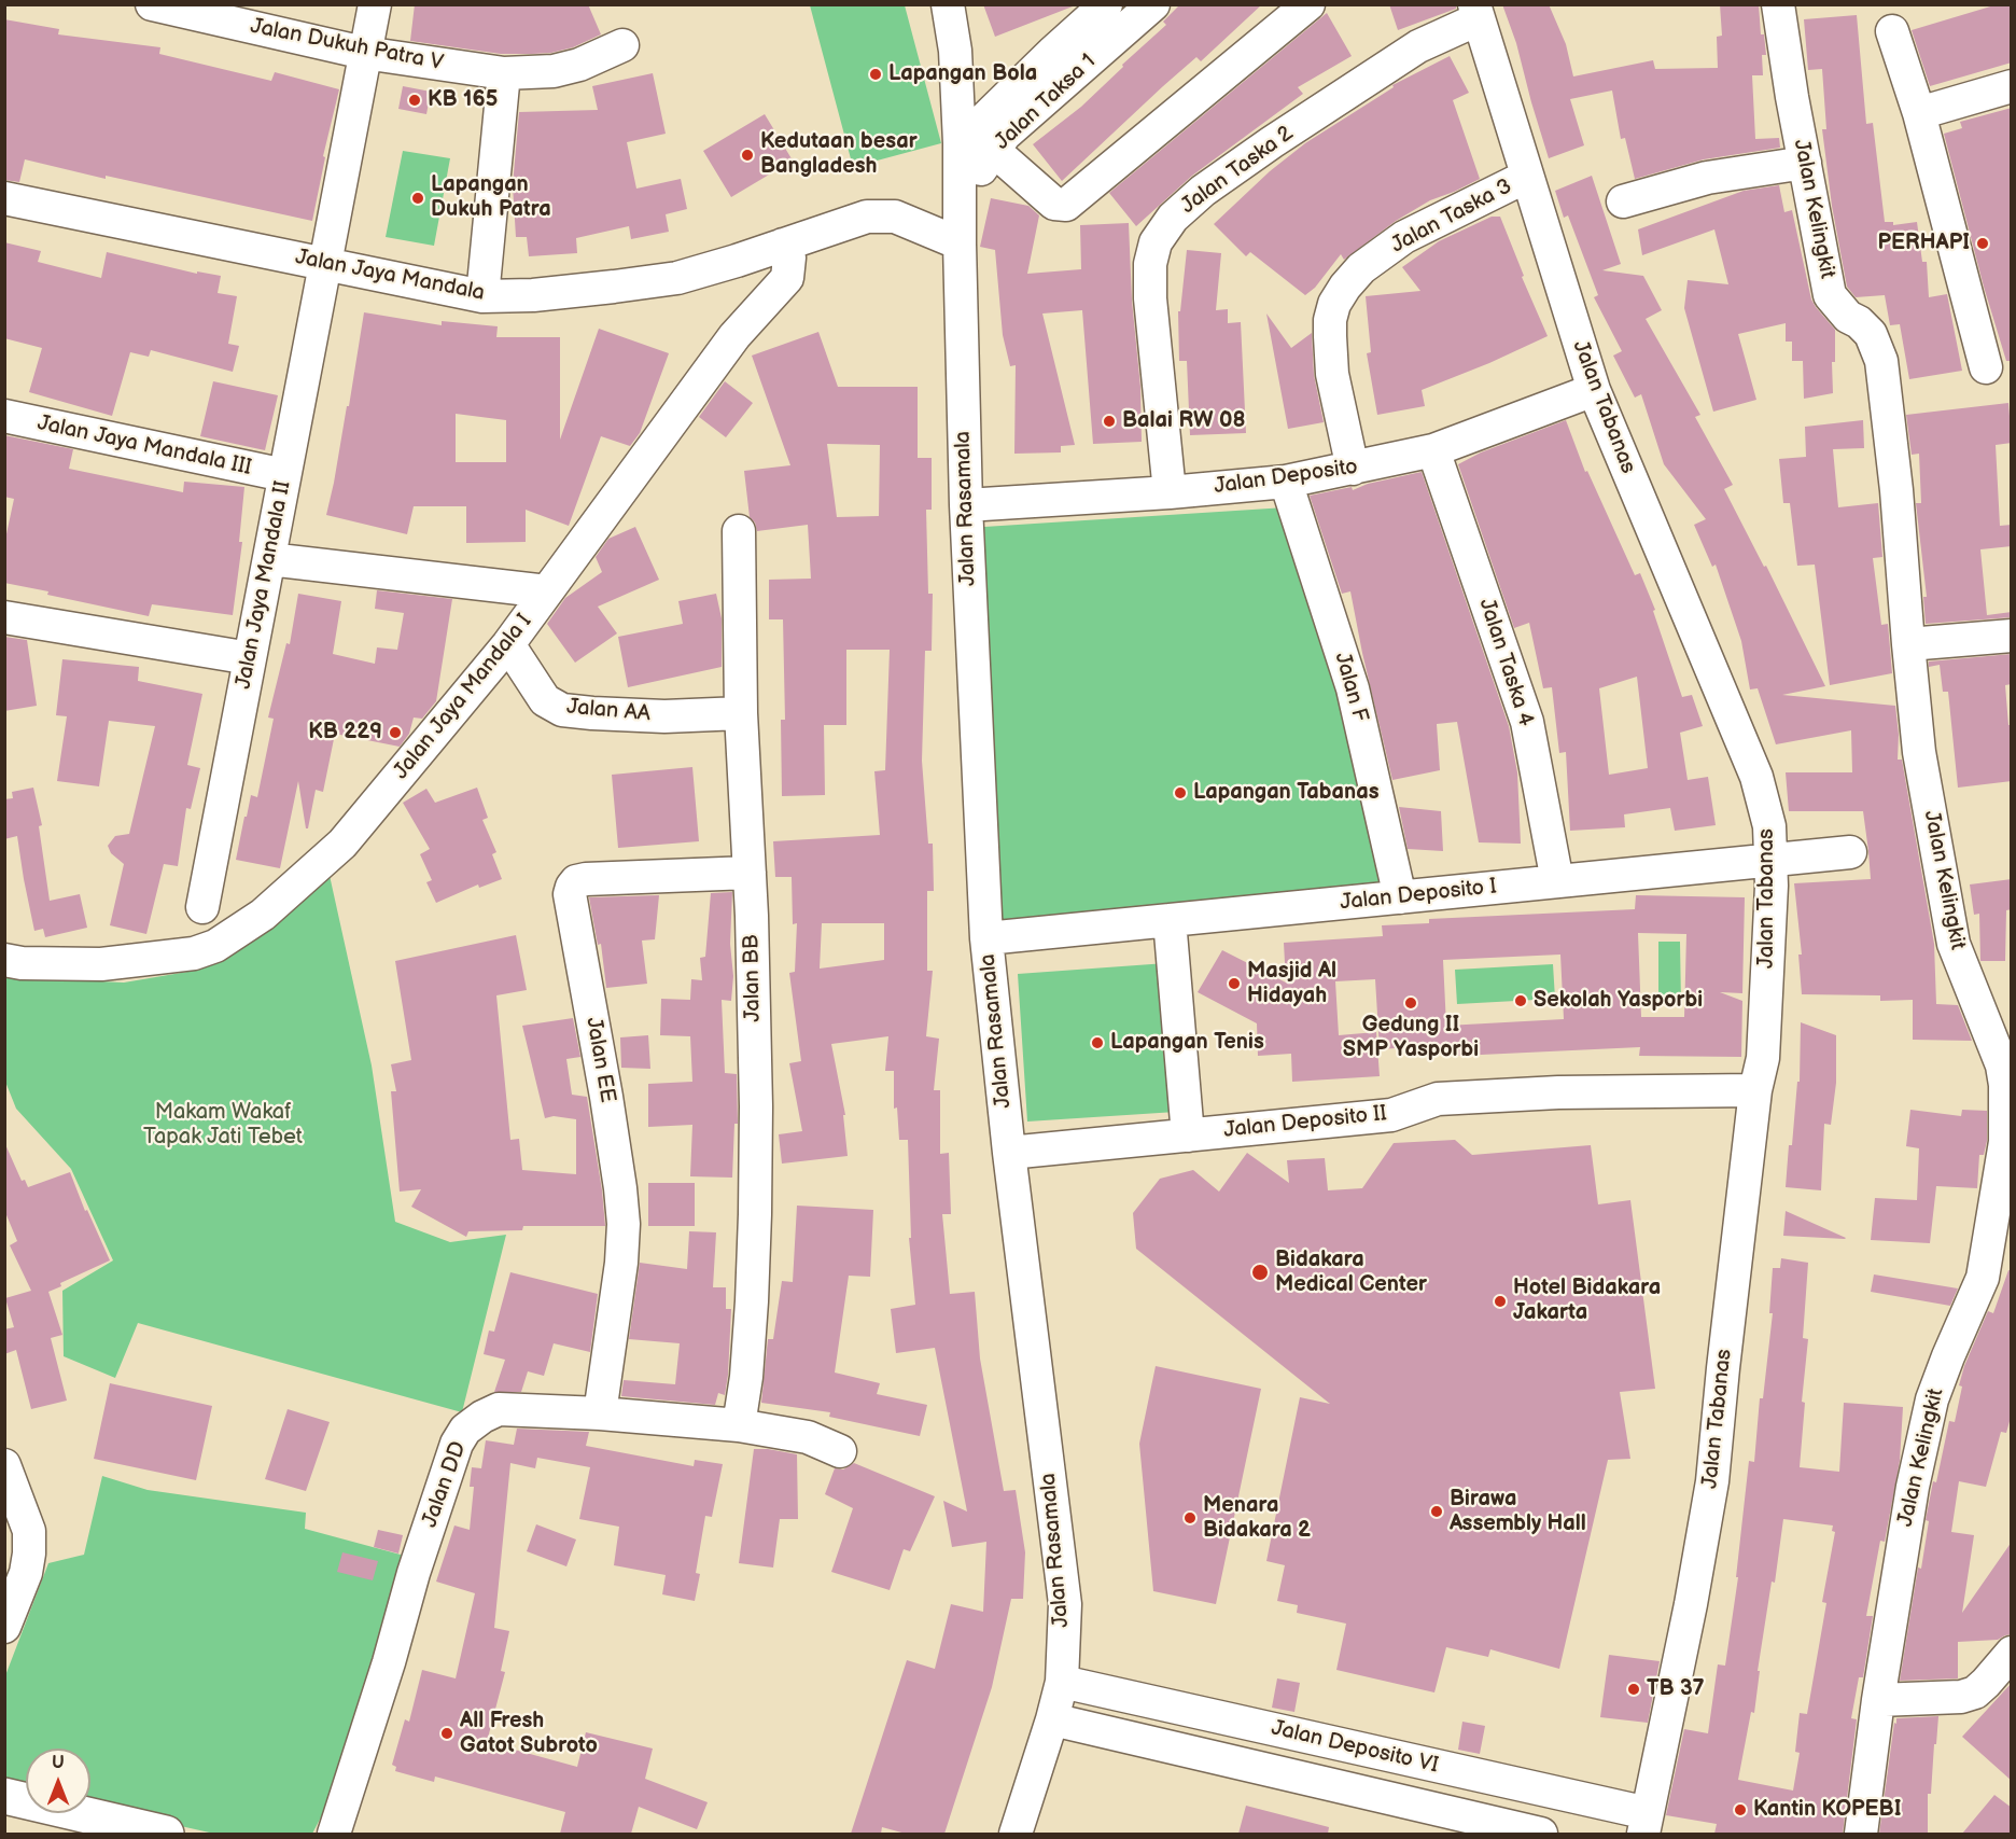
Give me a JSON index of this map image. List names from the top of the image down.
{
  "streets": {
    "street": [
      "Jalan Dukuh Patra V",
      "Jalan Taksa 1",
      "Jalan Taska 2",
      "Jalan Kelingkit",
      "Jalan Taska 3",
      "Jalan Jaya Mandala",
      "Jalan Tabanas",
      "Jalan Jaya Mandala III",
      "Jalan Deposito",
      "Jalan Rasamala",
      "Jalan Jaya Mandala II",
      "Jalan Taska 4",
      "Jalan F",
      "Jalan Jaya Mandala I",
      "Jalan AA",
      "Jalan Deposito I",
      "Jalan BB",
      "Jalan EE",
      "Jalan Deposito II",
      "Jalan DD",
      "Jalan Deposito VI"
    ]
  },
  "crossings": [
    ["Jalan Dukuh Patra V", "Jalan Jaya Mandala II"],
    ["Jalan Taksa 1", "Jalan Jaya Mandala"],
    ["Jalan Taksa 1", "Jalan Rasamala"],
    ["Jalan Taska 2", "Jalan Tabanas"],
    ["Jalan Taska 2", "Jalan Deposito"],
    ["Jalan Taska 3", "Jalan Tabanas"],
    ["Jalan Taska 3", "Jalan Deposito"],
    ["Jalan Jaya Mandala", "Jalan Rasamala"],
    ["Jalan Jaya Mandala", "Jalan Jaya Mandala II"],
    ["Jalan Jaya Mandala", "Jalan Jaya Mandala I"],
    ["Jalan Tabanas", "Jalan Deposito"],
    ["Jalan Tabanas", "Jalan Deposito I"],
    ["Jalan Tabanas", "Jalan Deposito II"],
    ["Jalan Tabanas", "Jalan Deposito VI"],
    ["Jalan Jaya Mandala III", "Jalan Jaya Mandala II"],
    ["Jalan Deposito", "Jalan Rasamala"],
    ["Jalan Deposito", "Jalan Taska 4"],
    ["Jalan Deposito", "Jalan F"],
    ["Jalan Rasamala", "Jalan Deposito I"],
    ["Jalan Rasamala", "Jalan Deposito II"],
    ["Jalan Rasamala", "Jalan Deposito VI"],
    ["Jalan Taska 4", "Jalan Deposito I"],
    ["Jalan F", "Jalan Deposito I"],
    ["Jalan Jaya Mandala I", "Jalan AA"],
    ["Jalan AA", "Jalan BB"],
    ["Jalan BB", "Jalan EE"],
    ["Jalan BB", "Jalan DD"],
    ["Jalan EE", "Jalan DD"]
  ],
  "parks": ["Makam Wakaf Tapak Jati Tebet"],
  "places": [
    "Lapangan Bola",
    "KB 165",
    "Kedutaan besar Bangladesh",
    "Lapangan Dukuh Patra",
    "PERHAPI",
    "Balai RW 08",
    "KB 229",
    "Lapangan Tabanas",
    "Masjid Al Hidayah",
    "Sekolah Yasporbi",
    "Gedung II SMP Yasporbi",
    "Lapangan Tenis",
    "Bidakara Medical Center",
    "Hotel Bidakara Jakarta",
    "Birawa Assembly Hall",
    "Menara Bidakara 2",
    "TB 37",
    "All Fresh Gatot Subroto",
    "Kantin KOPEBI"
  ],
  "north": "top"
}
